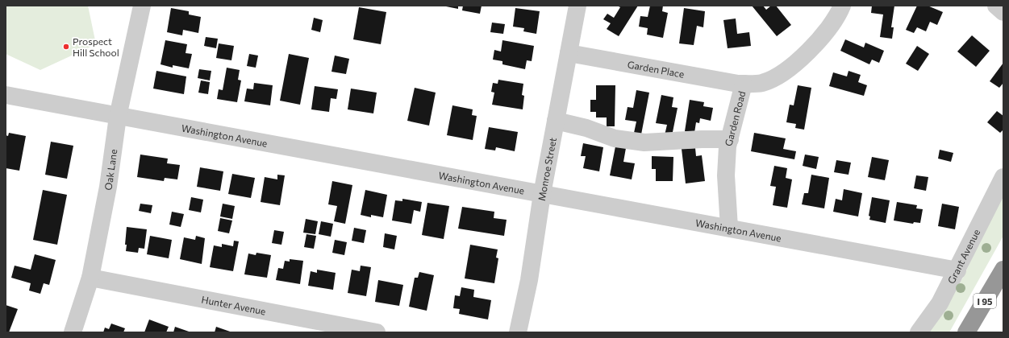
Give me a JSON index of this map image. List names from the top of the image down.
{
  "streets": {
    "highway": ["I 95"],
    "street": [
      "Garden Place",
      "Garden Road",
      "Washington Avenue",
      "Monroe Street",
      "Oak Lane",
      "Grant Avenue",
      "Hunter Avenue"
    ]
  },
  "crossings": [
    ["Garden Place", "Garden Road"],
    ["Garden Place", "Monroe Street"],
    ["Garden Road", "Washington Avenue"],
    ["Washington Avenue", "Monroe Street"],
    ["Washington Avenue", "Oak Lane"],
    ["Washington Avenue", "Grant Avenue"],
    ["Oak Lane", "Hunter Avenue"]
  ],
  "places": ["Prospect Hill School"]
}
